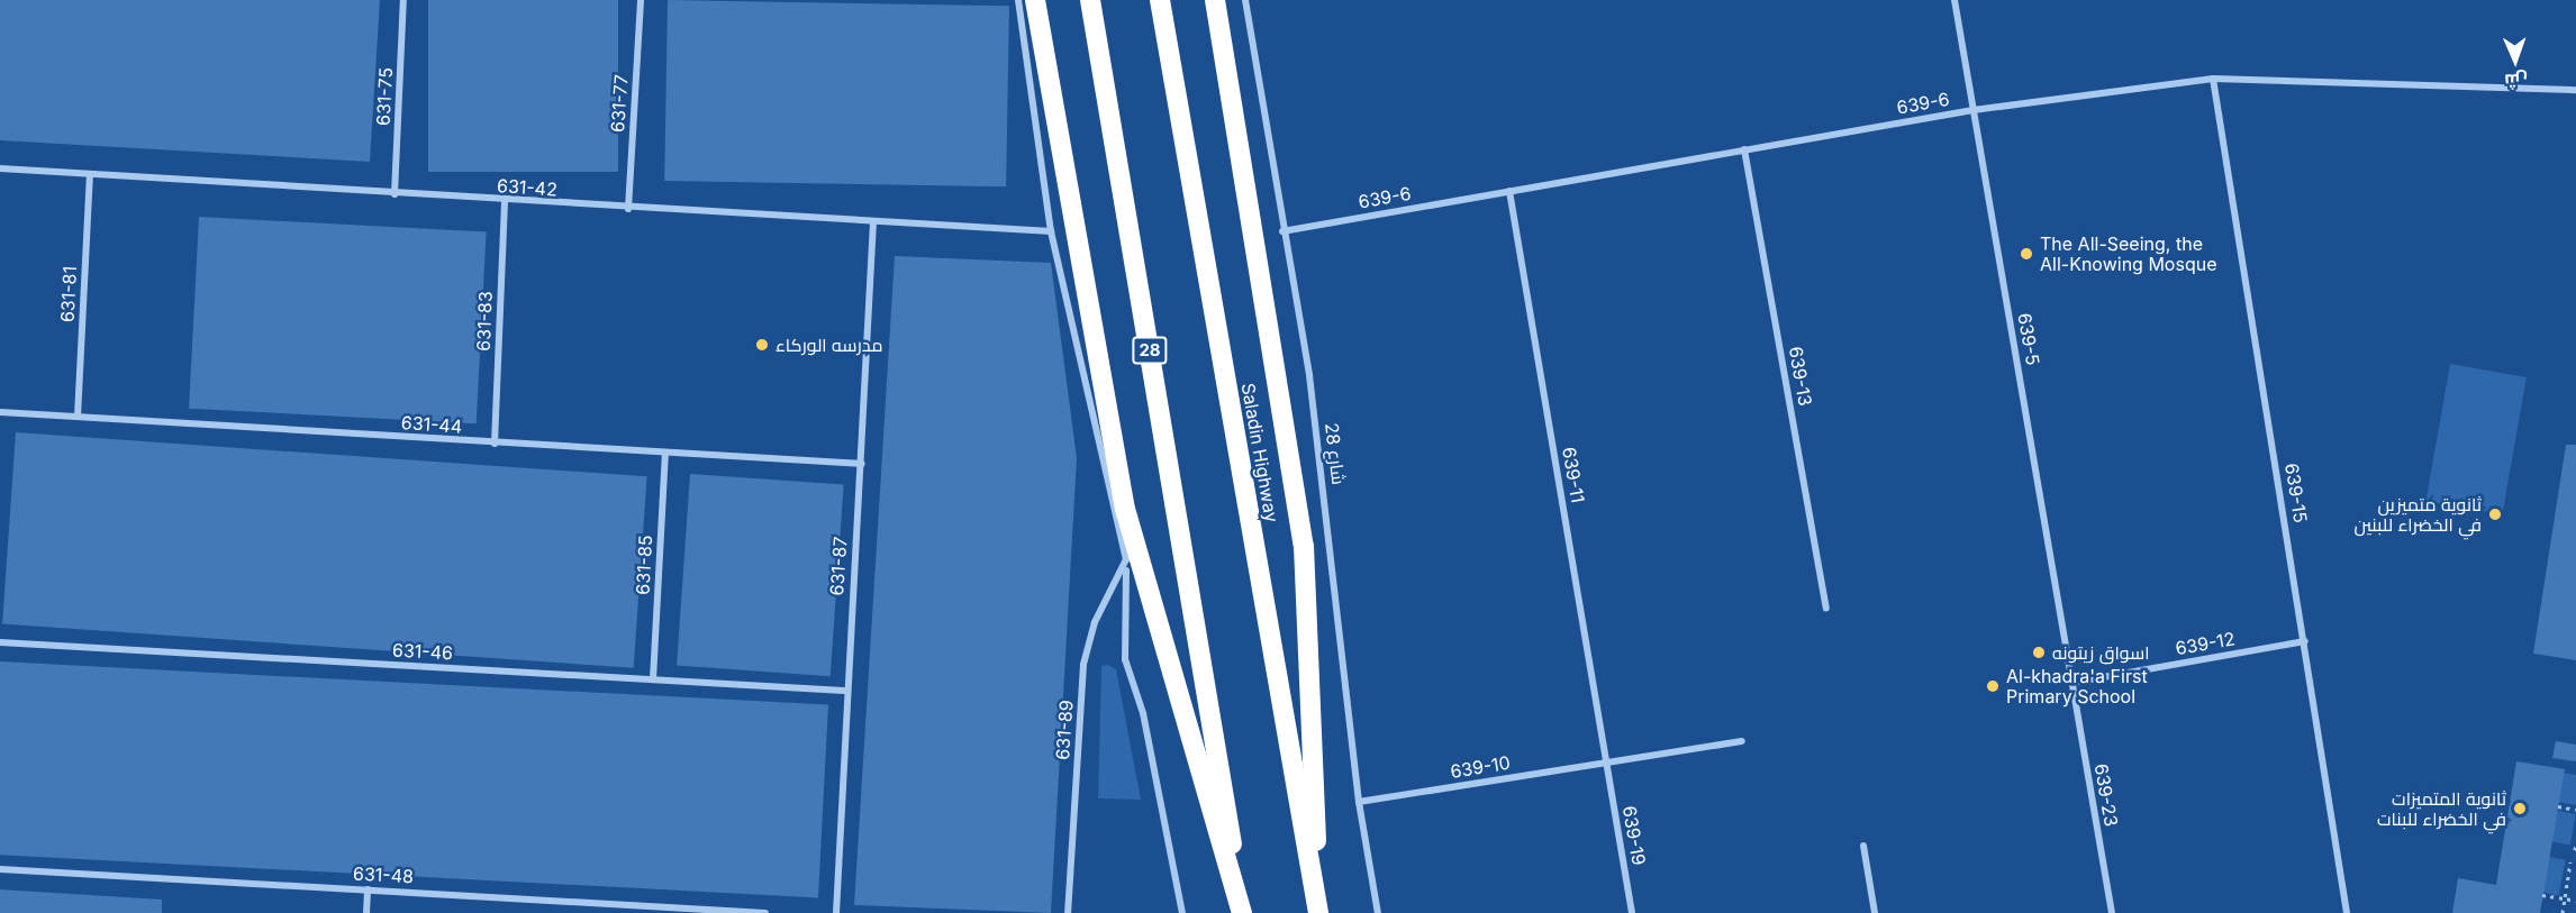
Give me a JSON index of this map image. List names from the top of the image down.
{
  "streets": {
    "highway": ["28", "Saladin Highway"],
    "street": [
      "631-75",
      "631-77",
      "639-6",
      "631-42",
      "631-81",
      "631-83",
      "639-5",
      "639-13",
      "631-44",
      "شارع 28",
      "639-11",
      "639-15",
      "631-85",
      "631-87",
      "639-12",
      "631-46",
      "631-89",
      "639-10",
      "639-23",
      "639-19",
      "631-48"
    ]
  },
  "crossings": [
    ["631-75", "631-42"],
    ["631-77", "631-42"],
    ["639-6", "639-5"],
    ["639-6", "639-13"],
    ["639-6", "شارع 28"],
    ["639-6", "639-11"],
    ["639-6", "639-15"],
    ["631-42", "631-81"],
    ["631-42", "631-83"],
    ["631-42", "631-87"],
    ["631-81", "631-44"],
    ["631-83", "631-44"],
    ["639-5", "639-12"],
    ["639-5", "639-23"],
    ["631-44", "631-85"],
    ["631-44", "631-87"],
    ["شارع 28", "639-10"],
    ["639-11", "639-10"],
    ["639-11", "639-19"],
    ["639-15", "639-12"],
    ["631-85", "631-46"],
    ["631-87", "631-46"],
    ["639-12", "639-23"],
    ["639-10", "639-19"]
  ],
  "places": [
    "The All-Seeing, the All-Knowing Mosque",
    "مدرسه الوركاء",
    "ثانوية متميزين في الخضراء للبنين",
    "اسواق زيتونه",
    "Al-khadra'a First Primary School",
    "ثانوية المتميزات في الخضراء للبنات"
  ],
  "north": "bottom"
}
